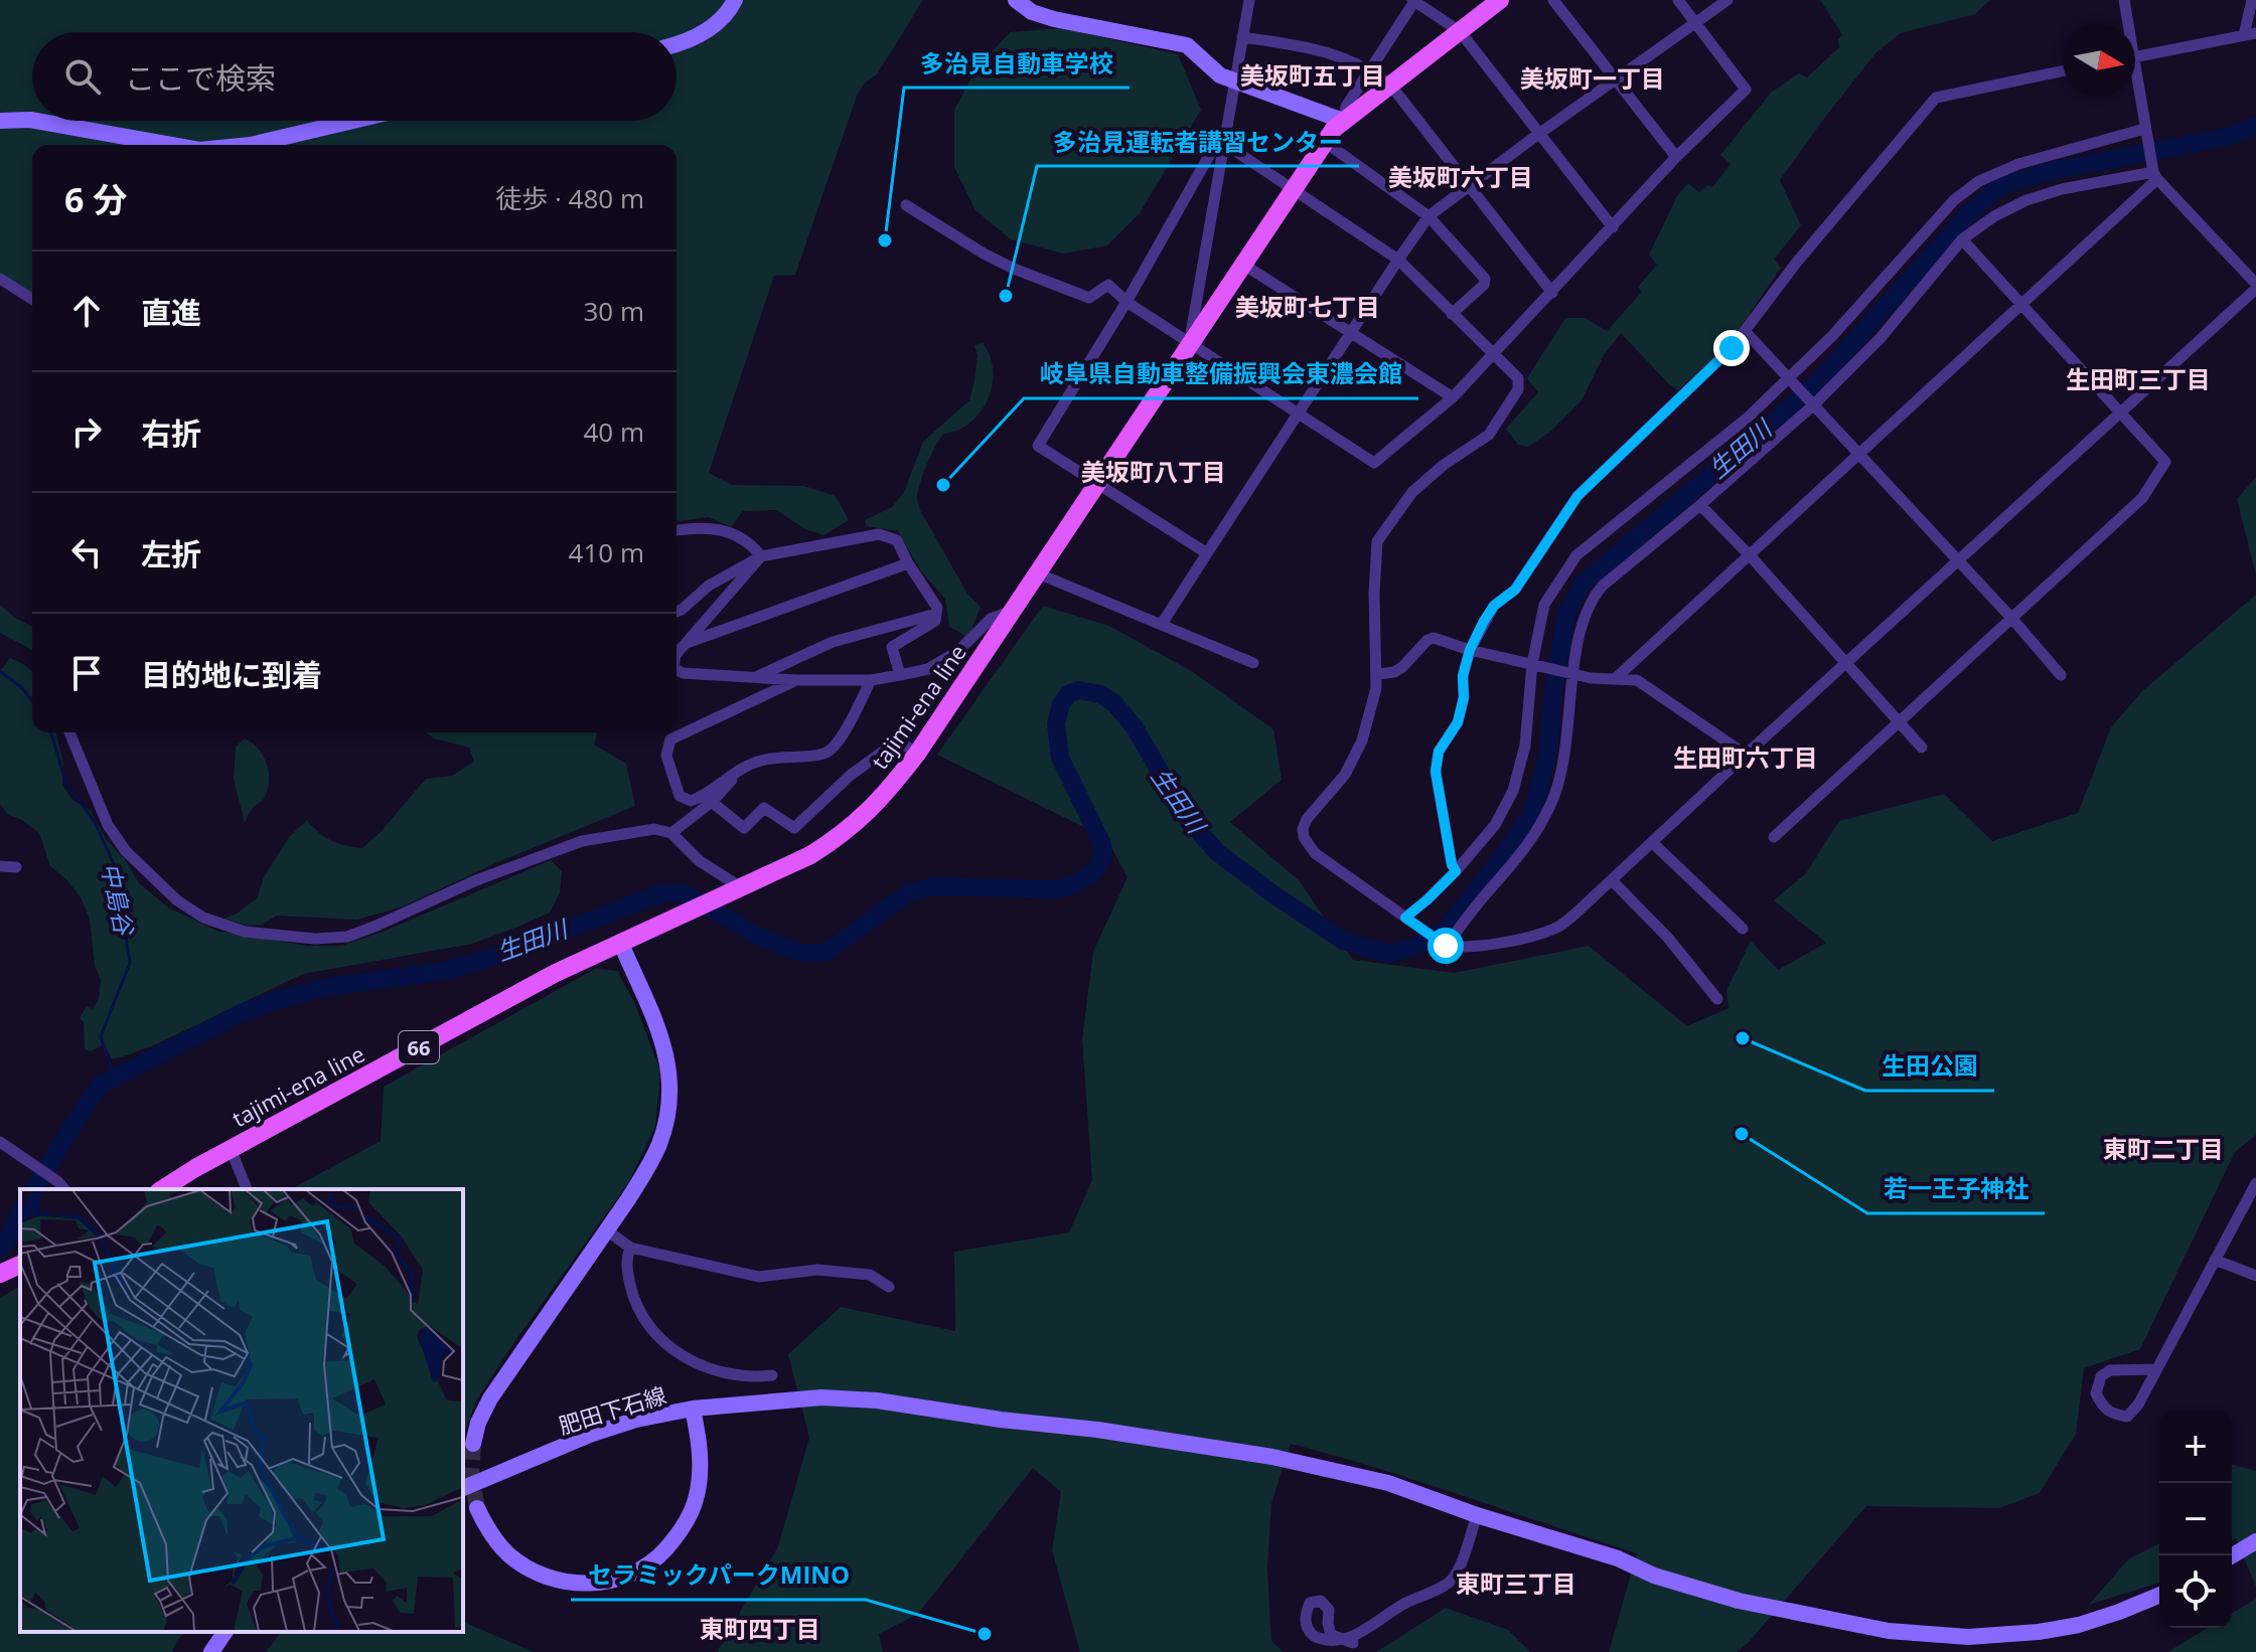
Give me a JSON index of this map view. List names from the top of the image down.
{
  "streets": {
    "main road": ["tajimi-ena line", "66"],
    "street": ["肥田下石線"]
  },
  "districts": [
    "美坂町五丁目",
    "美坂町一丁目",
    "美坂町六丁目",
    "美坂町七丁目",
    "生田町三丁目",
    "美坂町八丁目",
    "生田町六丁目",
    "東町二丁目",
    "東町三丁目",
    "東町四丁目"
  ],
  "water": ["生田川", "中島谷"],
  "places": [
    "多治見自動車学校",
    "多治見運転者講習センター",
    "岐阜県自動車整備振興会東濃会館",
    "生田公園",
    "若一王子神社",
    "セラミックパークMINO"
  ],
  "north": "right",
  "page": {
    "search": "ここで検索",
    "heading": ["6 分", "徒歩 · 480 m"],
    "list": [
      ["直進", "30 m"],
      ["右折", "40 m"],
      ["左折", "410 m"],
      "目的地に到着"
    ],
    "map_buttons": ["+", "−"]
  }
}
